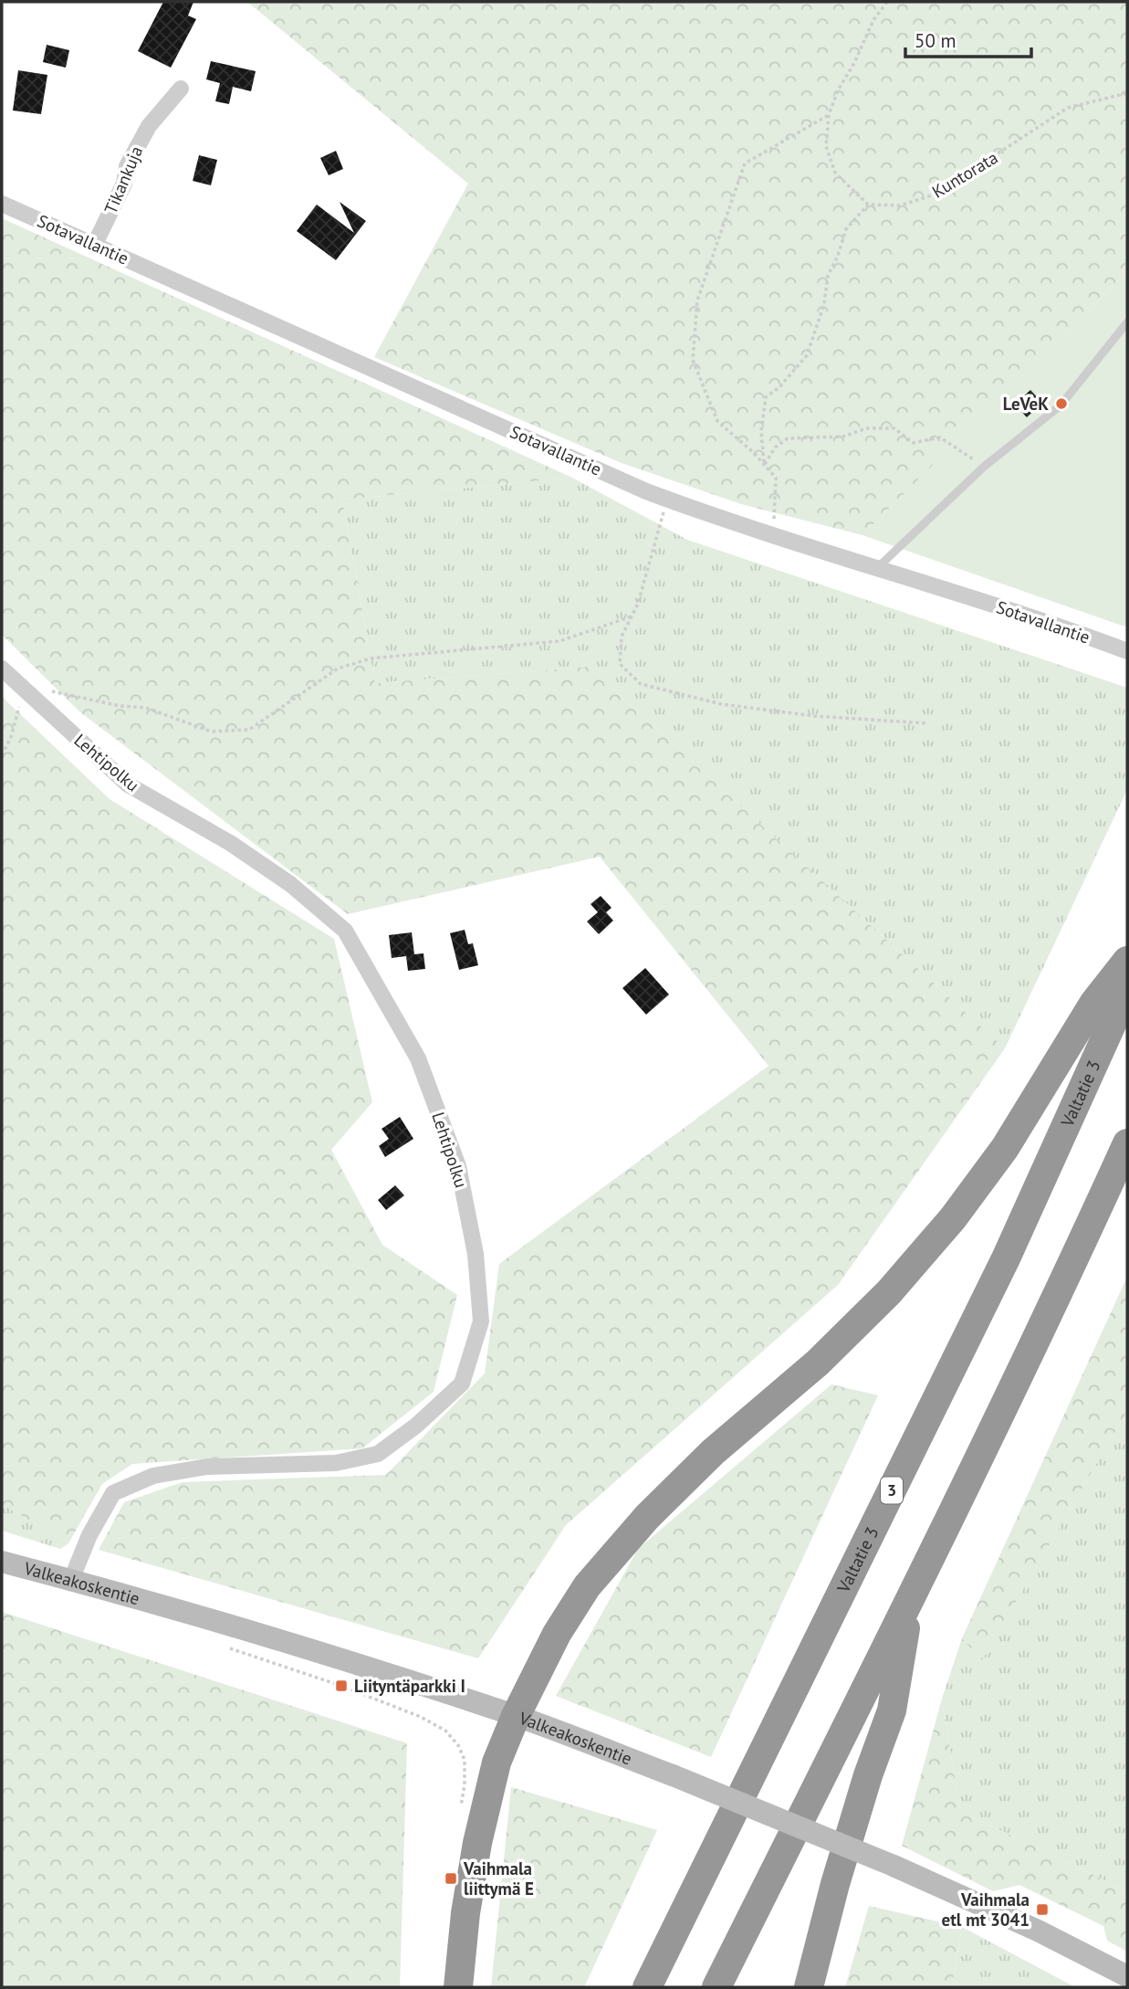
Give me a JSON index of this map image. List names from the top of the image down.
{
  "streets": {
    "highway": ["Valtatie 3", "3"],
    "street": [
      "Tikankuja",
      "Sotavallantie",
      "Lehtipolku",
      "Valkeakoskentie"
    ],
    "path": ["Kuntorata"]
  },
  "crossings": [
    ["Tikankuja", "Sotavallantie"],
    ["Lehtipolku", "Valkeakoskentie"]
  ],
  "places": {
    "other": ["LeVeK"],
    "transit": ["Liityntäparkki I", "Vaihmala liittymä E", "Vaihmala etl mt 3041"]
  },
  "scale_bar": "50 m"
}
